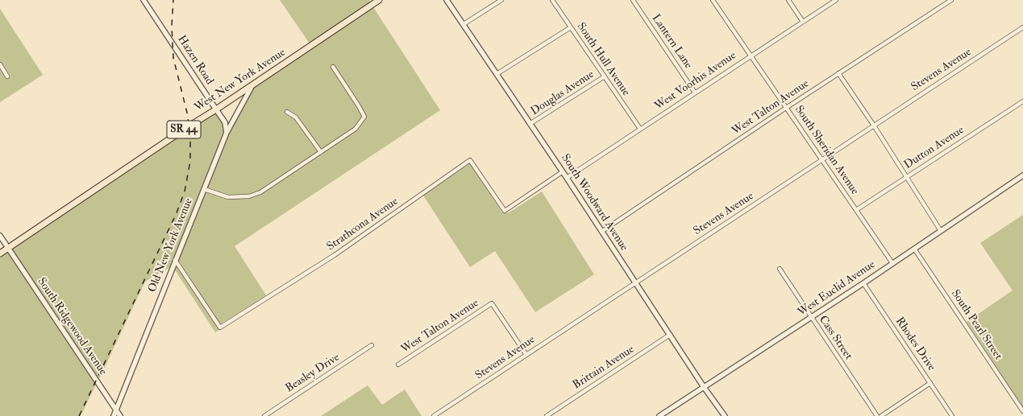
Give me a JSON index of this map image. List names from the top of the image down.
{
  "streets": {
    "main road": ["West New York Avenue", "SR 44"],
    "street": [
      "Lantern Lane",
      "South Hull Avenue",
      "Hazen Road",
      "Stevens Avenue",
      "West Voorhis Avenue",
      "Douglas Avenue",
      "West Talton Avenue",
      "Dutton Avenue",
      "South Sheridan Avenue",
      "South Woodward Avenue",
      "Strathcona Avenue",
      "Old New York Avenue",
      "West Euclid Avenue",
      "South Pearl Street",
      "South Ridgewood Avenue",
      "Cass Street",
      "Rhodes Drive",
      "Brittain Avenue",
      "Beasley Drive"
    ]
  },
  "crossings": [
    ["Lantern Lane", "West Voorhis Avenue"],
    ["South Hull Avenue", "West Voorhis Avenue"],
    ["South Hull Avenue", "Douglas Avenue"],
    ["Hazen Road", "West New York Avenue"],
    ["Hazen Road", "Old New York Avenue"],
    ["Stevens Avenue", "West Talton Avenue"],
    ["Stevens Avenue", "South Sheridan Avenue"],
    ["Stevens Avenue", "South Woodward Avenue"],
    ["West New York Avenue", "Old New York Avenue"],
    ["West New York Avenue", "South Ridgewood Avenue"],
    ["West Voorhis Avenue", "South Sheridan Avenue"],
    ["West Voorhis Avenue", "South Woodward Avenue"],
    ["Douglas Avenue", "South Woodward Avenue"],
    ["West Talton Avenue", "South Sheridan Avenue"],
    ["West Talton Avenue", "South Woodward Avenue"],
    ["Dutton Avenue", "South Sheridan Avenue"],
    ["South Sheridan Avenue", "West Euclid Avenue"],
    ["South Woodward Avenue", "Strathcona Avenue"],
    ["South Woodward Avenue", "West Euclid Avenue"],
    ["South Woodward Avenue", "Brittain Avenue"],
    ["Strathcona Avenue", "Old New York Avenue"],
    ["Old New York Avenue", "South Ridgewood Avenue"],
    ["West Euclid Avenue", "South Pearl Street"],
    ["West Euclid Avenue", "Cass Street"],
    ["West Euclid Avenue", "Rhodes Drive"]
  ]
}
